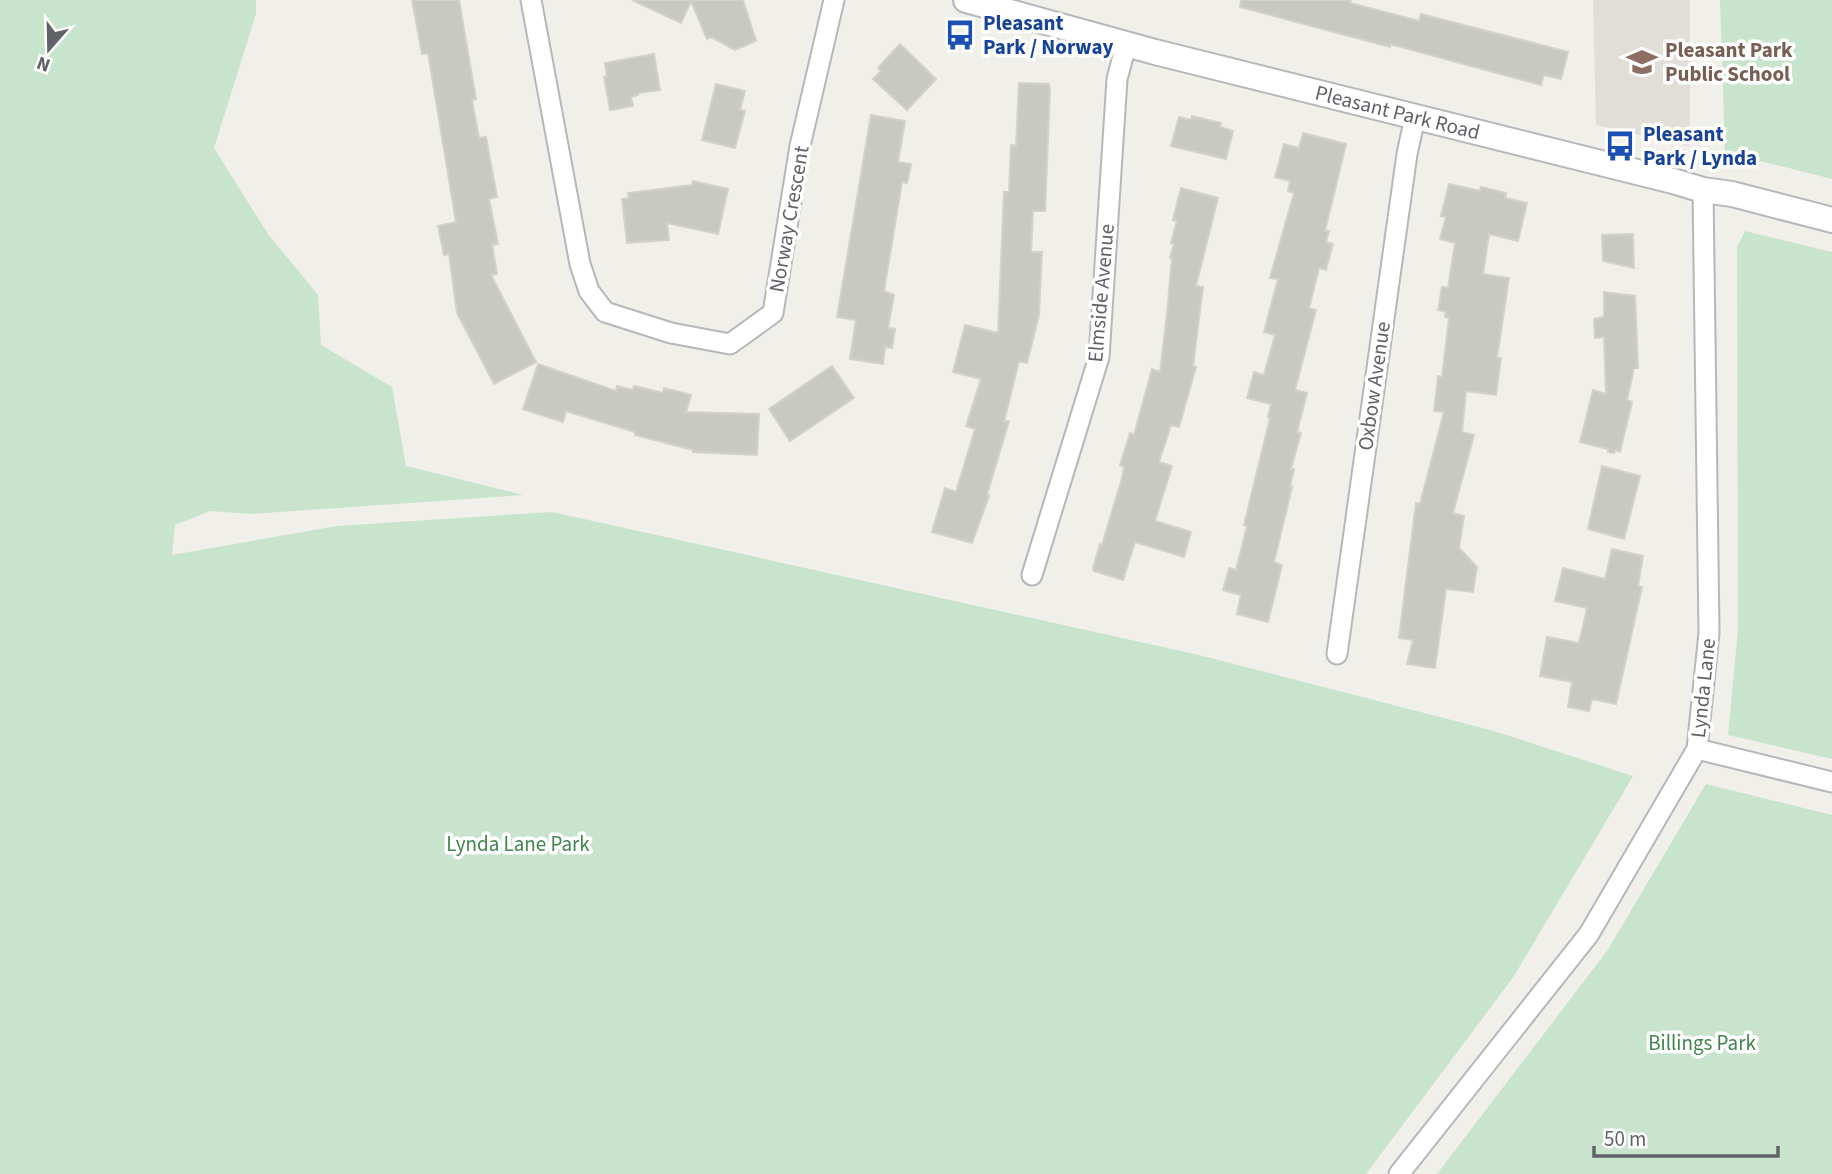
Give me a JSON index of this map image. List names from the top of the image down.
{
  "streets": {
    "street": [
      "Pleasant Park Road",
      "Norway Crescent",
      "Elmside Avenue",
      "Oxbow Avenue",
      "Lynda Lane"
    ]
  },
  "crossings": [
    ["Pleasant Park Road", "Elmside Avenue"],
    ["Pleasant Park Road", "Oxbow Avenue"],
    ["Pleasant Park Road", "Lynda Lane"]
  ],
  "parks": ["Lynda Lane Park", "Billings Park"],
  "places": {
    "bus stop": ["Pleasant Park / Norway", "Pleasant Park / Lynda"],
    "school or university": ["Pleasant Park Public School"]
  },
  "scale_bar": "50 m",
  "north": "bottom"
}
